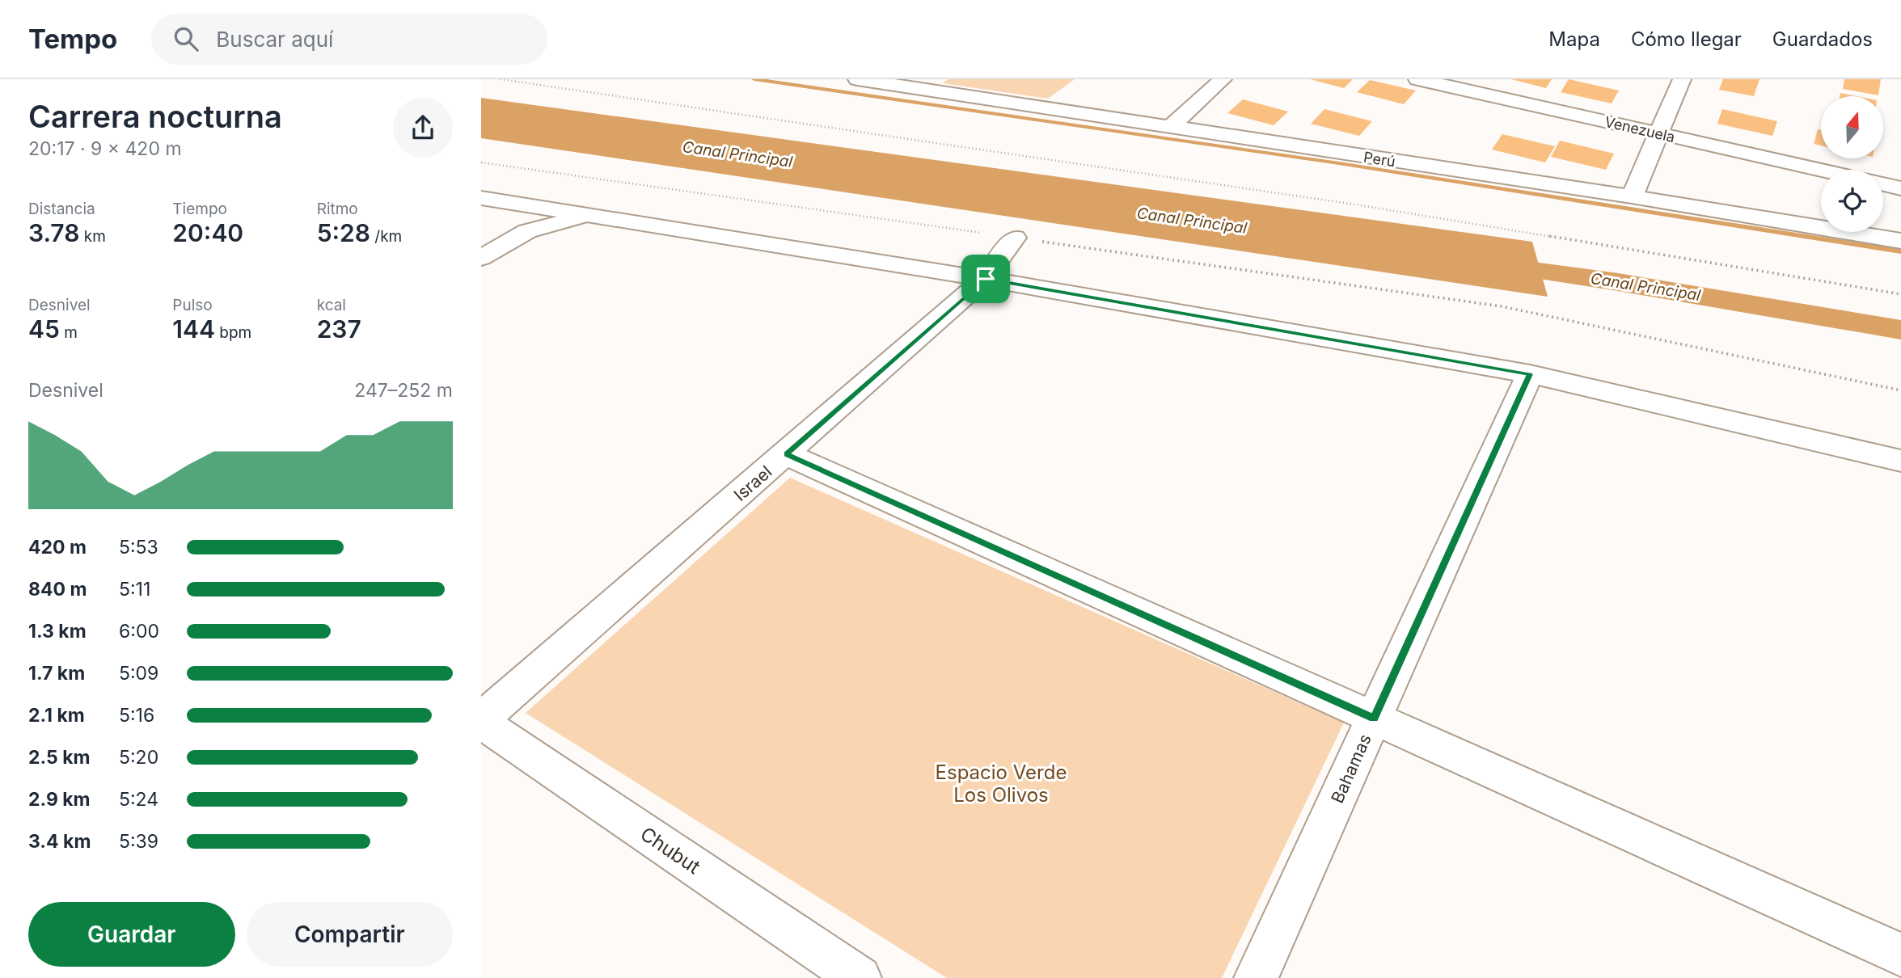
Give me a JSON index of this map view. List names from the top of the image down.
{
  "streets": {
    "street": [
      "Venezuela",
      "Perú",
      "Israel",
      "Bahamas",
      "Chubut"
    ]
  },
  "crossings": [
    ["Israel", "Chubut"]
  ],
  "water": ["Canal Principal"],
  "parks": ["Espacio Verde Los Olivos"],
  "north": "top",
  "page": {
    "header": "Tempo",
    "search": "Buscar aquí",
    "nav": ["Mapa", "Cómo llegar", "Guardados"],
    "heading": ["Carrera nocturna", "20:17 · 9 × 420 m"],
    "stats": [
      ["Distancia", "3.78 km"],
      ["Tiempo", "20:40"],
      ["Ritmo", "5:28 /km"],
      ["Desnivel", "45 m"],
      ["Pulso", "144 bpm"],
      ["kcal", "237"]
    ],
    "chart": ["Desnivel", "247–252 m"],
    "list": [
      {
        "name": "420 m",
        "note": "5:53"
      },
      {
        "name": "840 m",
        "note": "5:11"
      },
      {
        "name": "1.3 km",
        "note": "6:00"
      },
      {
        "name": "1.7 km",
        "note": "5:09"
      },
      {
        "name": "2.1 km",
        "note": "5:16"
      },
      {
        "name": "2.5 km",
        "note": "5:20"
      },
      {
        "name": "2.9 km",
        "note": "5:24"
      },
      {
        "name": "3.4 km",
        "note": "5:39"
      }
    ],
    "buttons": ["Guardar", "Compartir"]
  }
}
